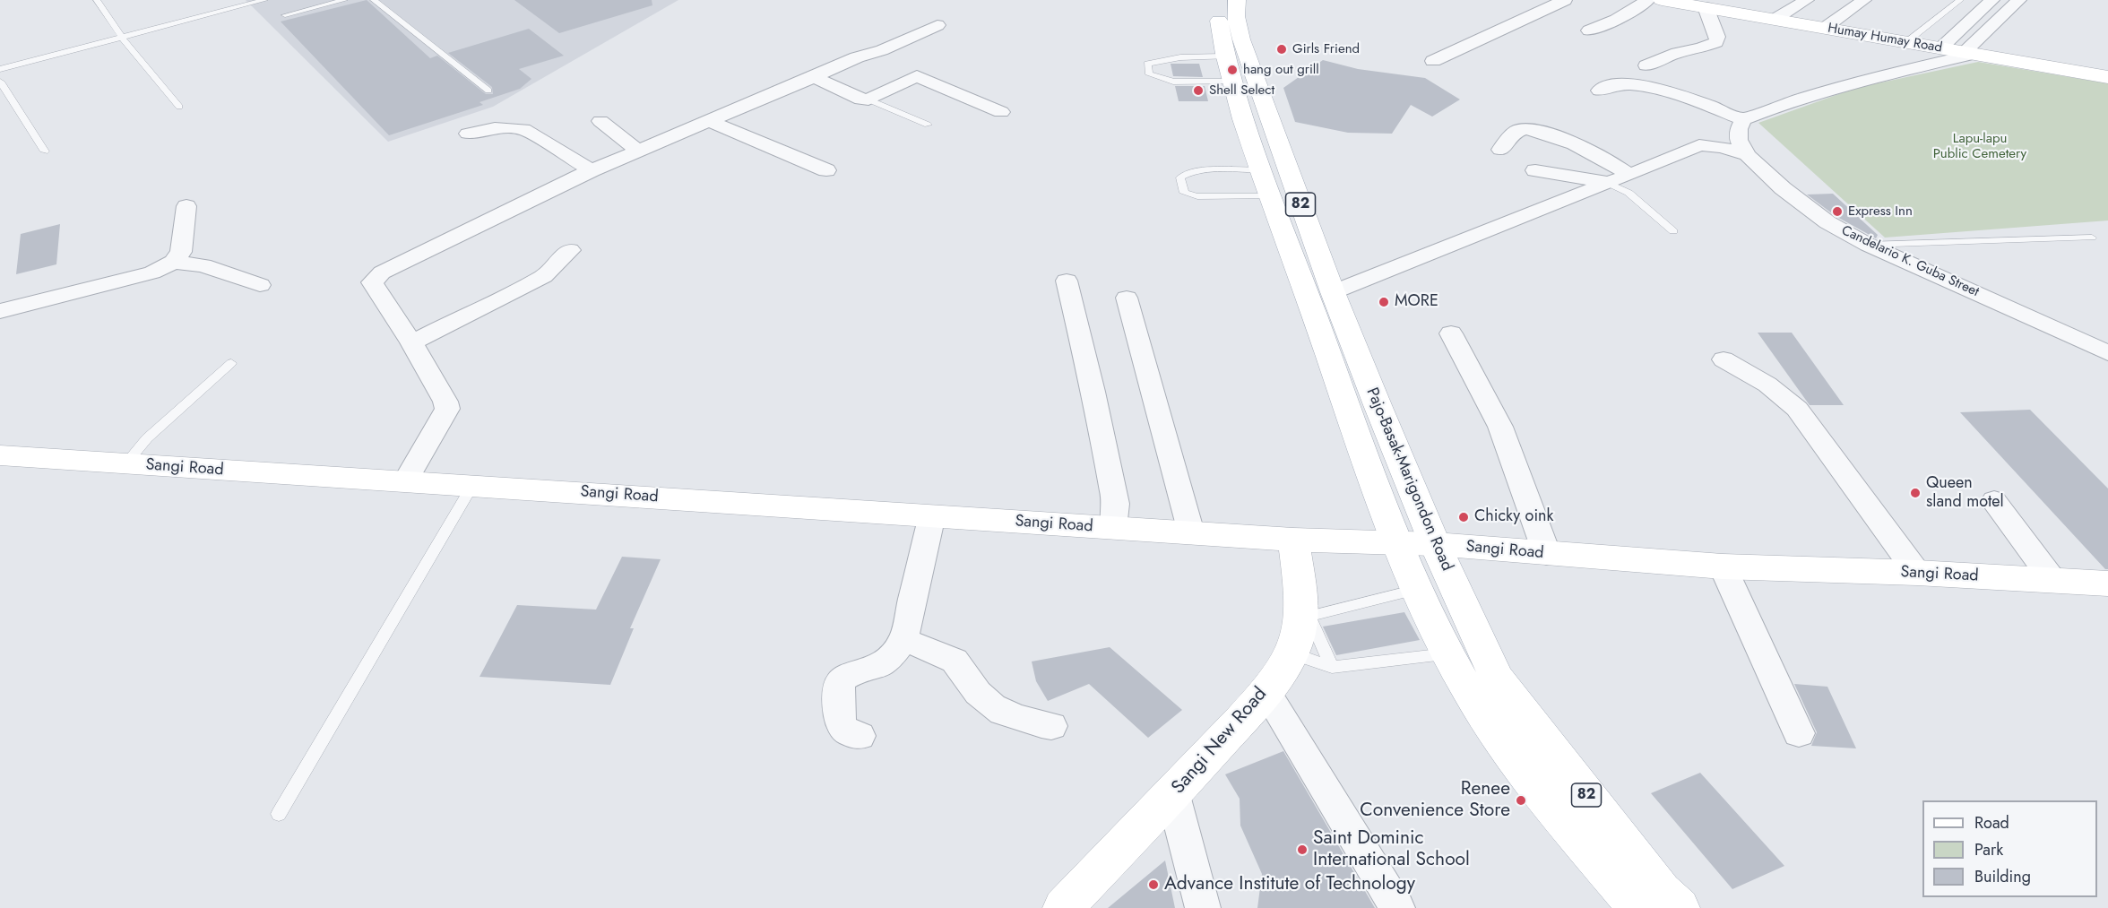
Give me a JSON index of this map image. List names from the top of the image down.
{
  "streets": {
    "main road": [
      "Humay Humay Road",
      "82",
      "Sangi Road",
      "Pajo-Basak-Marigondon Road",
      "Sangi New Road"
    ],
    "street": ["Candelario K. Guba Street"]
  },
  "crossings": [
    ["Sangi Road", "Pajo-Basak-Marigondon Road"]
  ],
  "parks": ["Lapu-lapu Public Cemetery"],
  "places": [
    "Girls Friend",
    "hang out grill",
    "Shell Select",
    "Express Inn",
    "MORE",
    "Queen sland motel",
    "Chicky oink",
    "Renee Convenience Store",
    "Saint Dominic International School",
    "Advance Institute of Technology"
  ],
  "legend": ["Road", "Park", "Building"]
}
